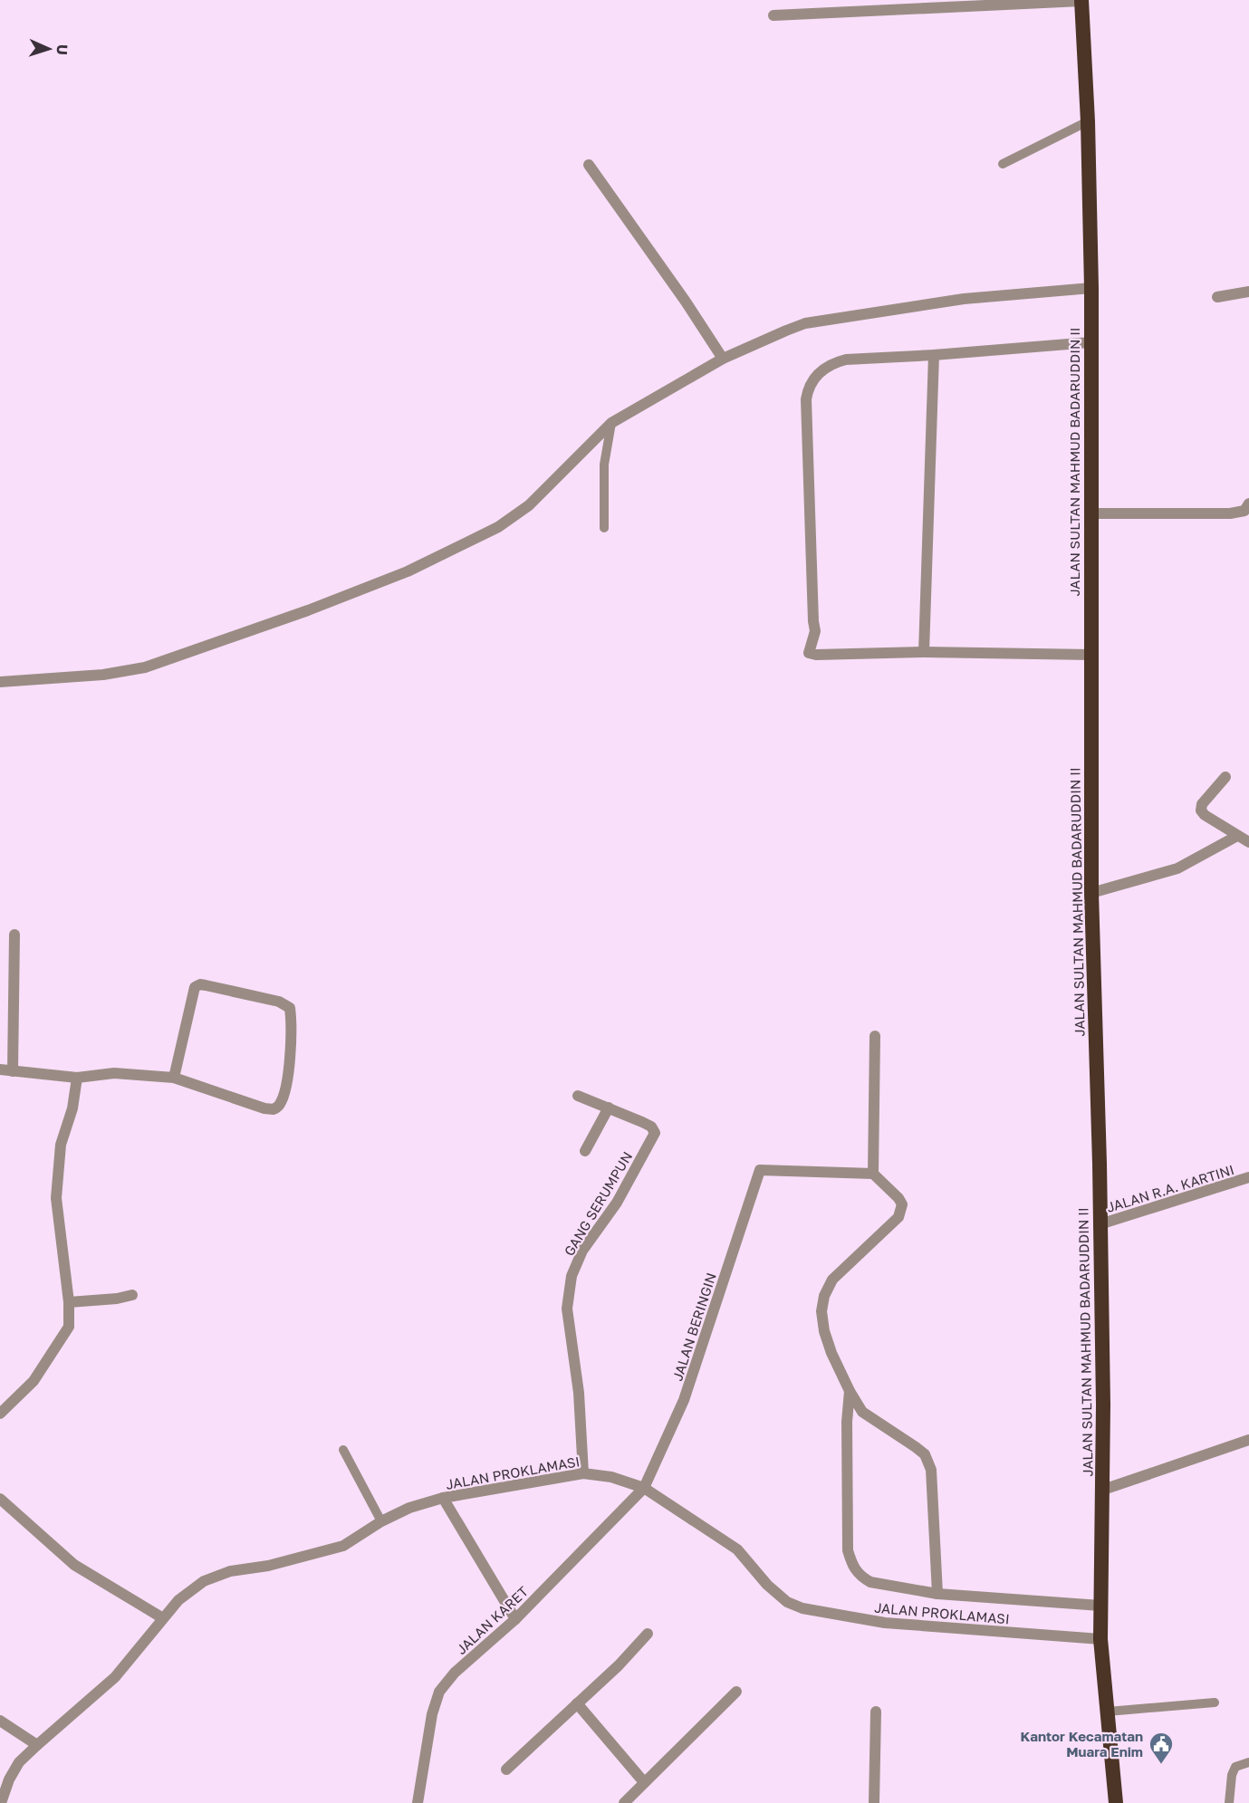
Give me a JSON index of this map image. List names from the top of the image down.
{
  "streets": {
    "highway": ["JALAN SULTAN MAHMUD BADARUDDIN II"],
    "street": [
      "JALAN R.A. KARTINI",
      "GANG SERUMPUN",
      "JALAN BERINGIN",
      "JALAN PROKLAMASI",
      "JALAN KARET"
    ]
  },
  "crossings": [
    ["JALAN SULTAN MAHMUD BADARUDDIN II", "JALAN R.A. KARTINI"],
    ["JALAN SULTAN MAHMUD BADARUDDIN II", "JALAN PROKLAMASI"],
    ["GANG SERUMPUN", "JALAN PROKLAMASI"],
    ["JALAN BERINGIN", "JALAN PROKLAMASI"],
    ["JALAN BERINGIN", "JALAN KARET"],
    ["JALAN PROKLAMASI", "JALAN KARET"]
  ],
  "places": {
    "public building": ["Kantor Kecamatan Muara Enim"]
  },
  "north": "right"
}
